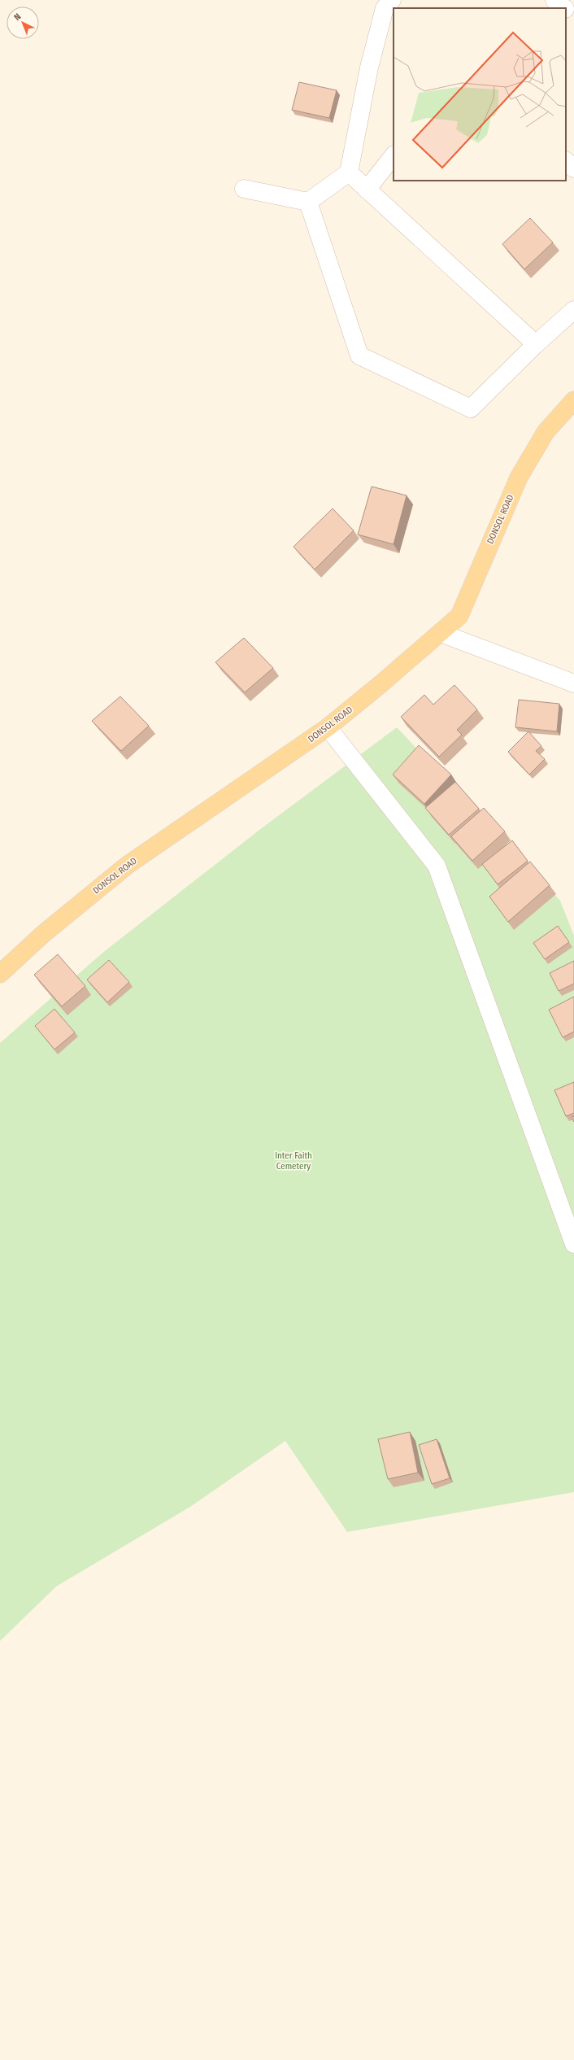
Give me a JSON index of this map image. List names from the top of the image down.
{
  "streets": {
    "main road": ["DONSOL ROAD"]
  },
  "parks": ["Inter Faith Cemetery"],
  "north": "top left"
}
